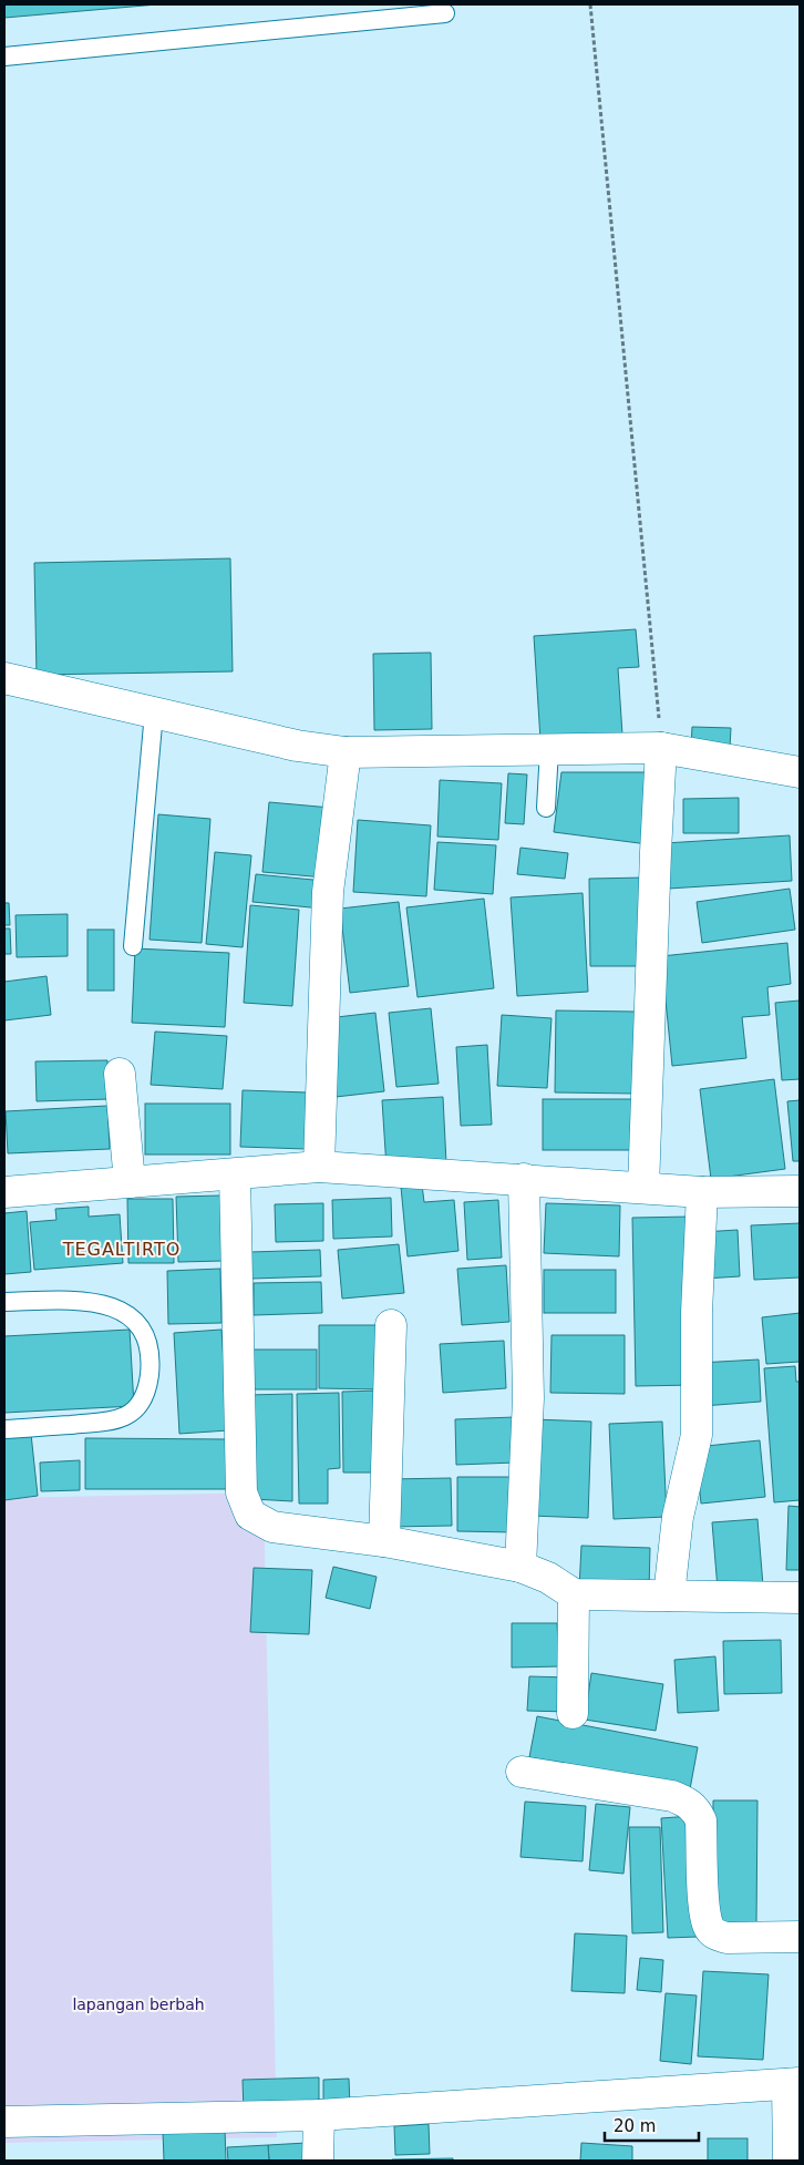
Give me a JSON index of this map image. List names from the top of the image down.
{
  "districts": ["TEGALTIRTO"],
  "parks": ["lapangan berbah"],
  "scale_bar": "20 m"
}
